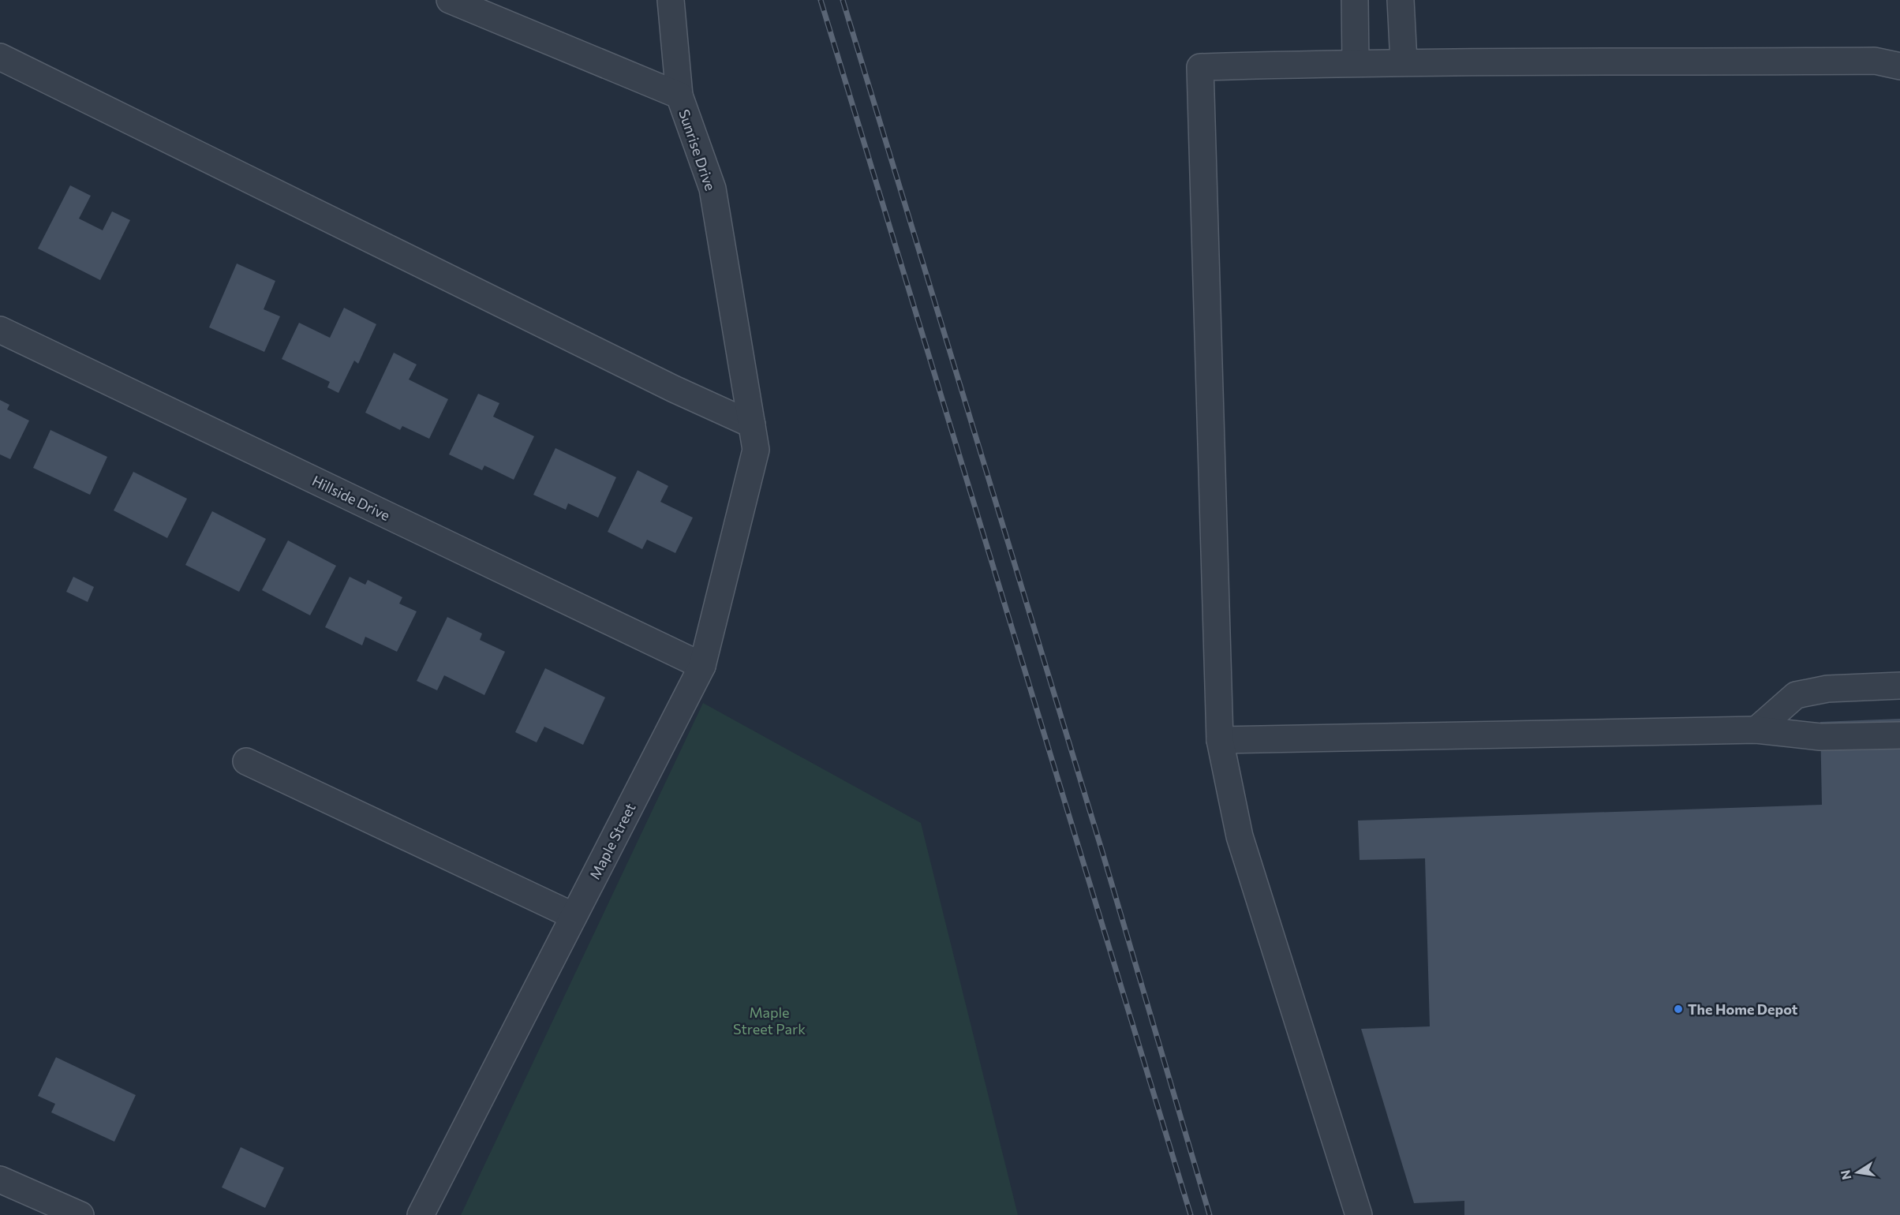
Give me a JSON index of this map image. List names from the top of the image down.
{
  "streets": {
    "street": ["Sunrise Drive", "Hillside Drive", "Maple Street"]
  },
  "crossings": [
    ["Sunrise Drive", "Maple Street"],
    ["Hillside Drive", "Maple Street"]
  ],
  "parks": ["Maple Street Park"],
  "places": ["The Home Depot"],
  "north": "left"
}
